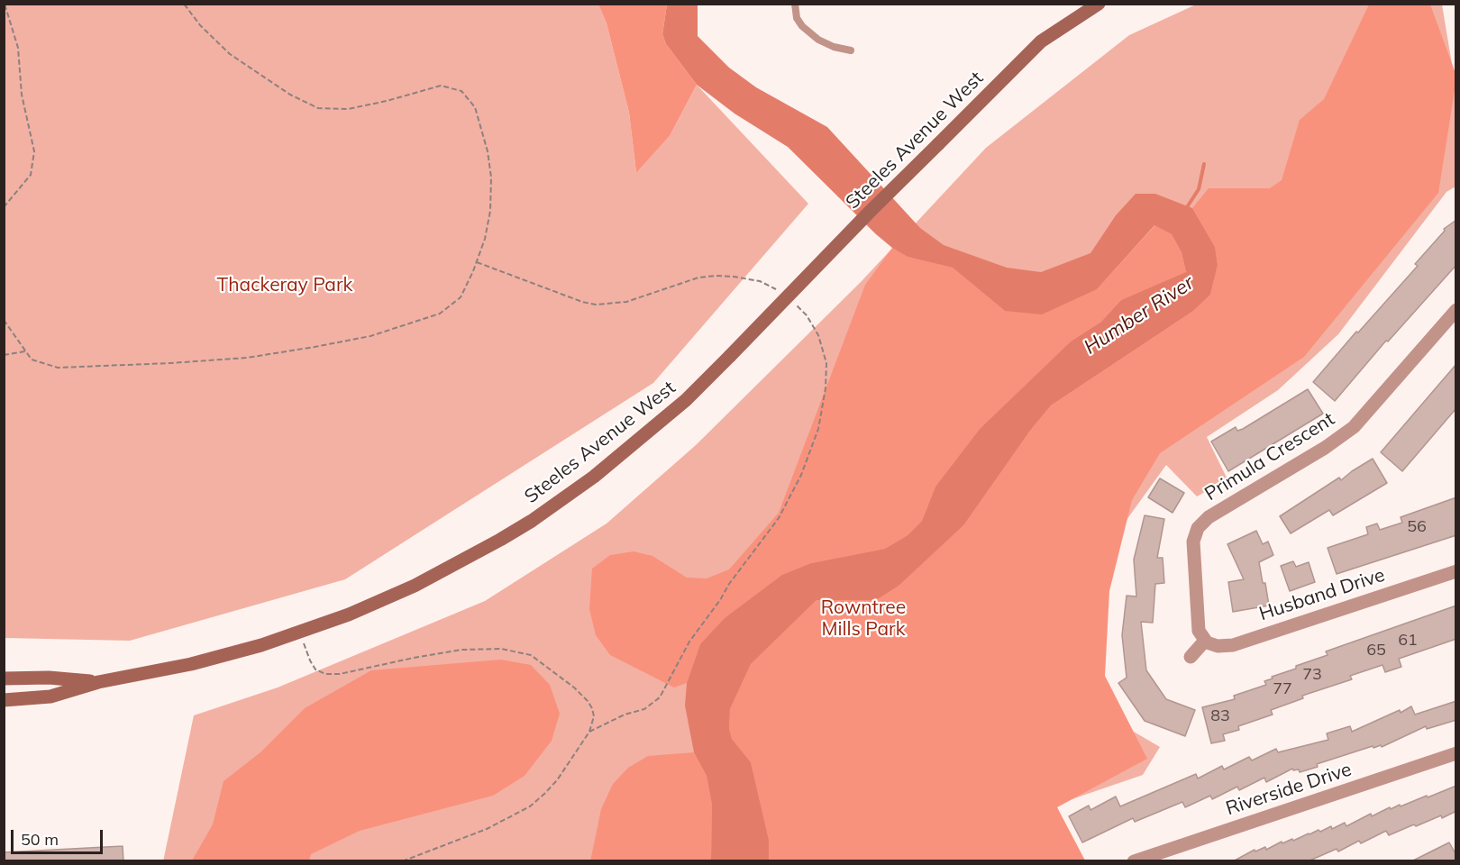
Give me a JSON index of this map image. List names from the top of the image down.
{
  "streets": {
    "main road": ["Steeles Avenue West"],
    "street": ["Primula Crescent", "Husband Drive", "Riverside Drive"]
  },
  "crossings": [
    ["Primula Crescent", "Husband Drive"]
  ],
  "water": ["Humber River"],
  "parks": ["Thackeray Park", "Rowntree Mills Park"],
  "house_numbers": [
    "56",
    "61",
    "65",
    "73",
    "77",
    "83"
  ],
  "scale_bar": "50 m"
}
